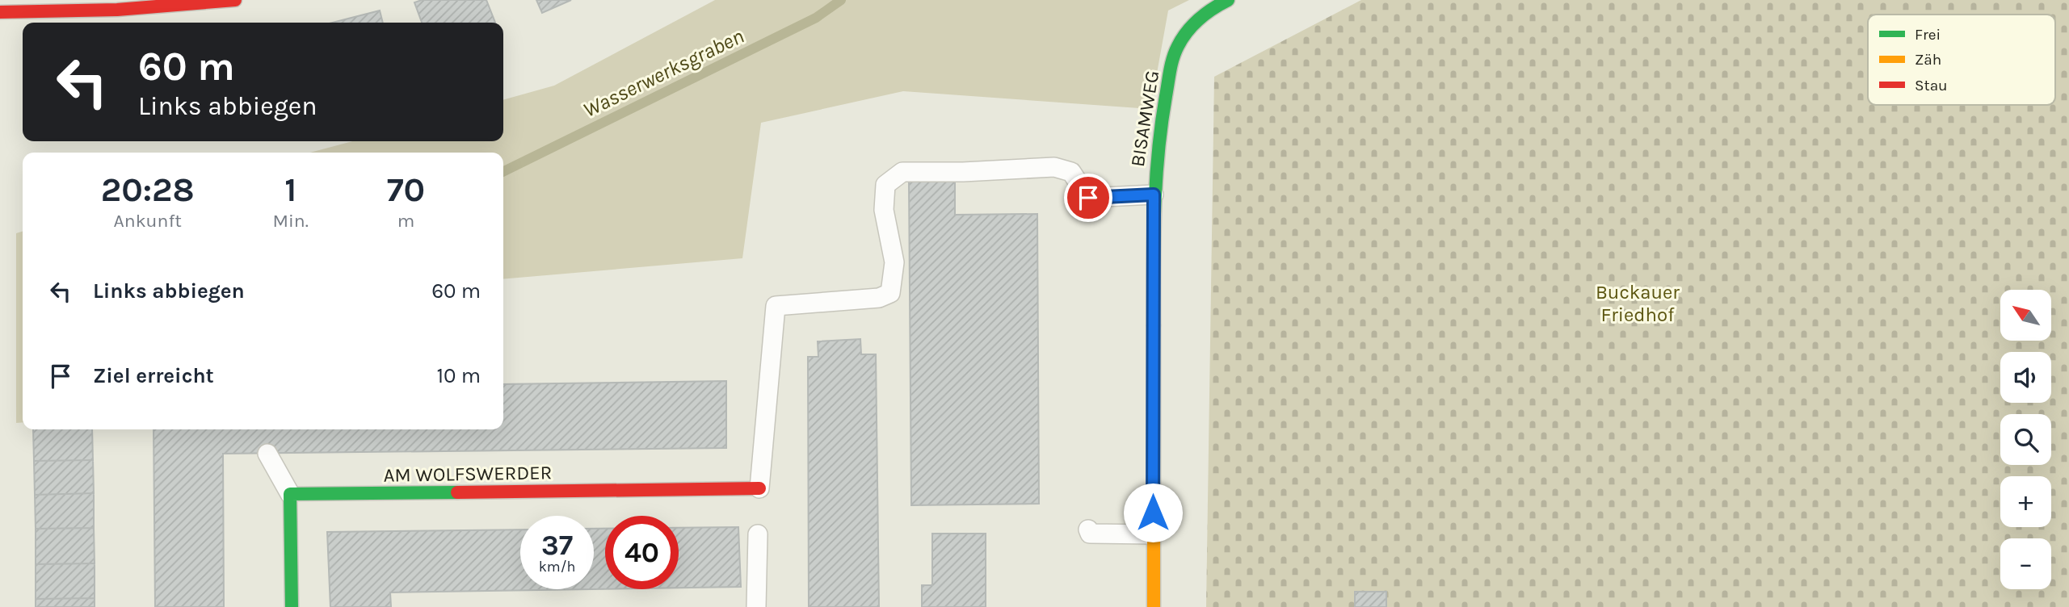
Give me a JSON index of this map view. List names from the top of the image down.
{
  "streets": {
    "street": ["BISAMWEG", "AM WOLFSWERDER"]
  },
  "water": ["Wasserwerksgraben"],
  "parks": ["Buckauer Friedhof"],
  "legend": ["Frei", "Zäh", "Stau"],
  "north": "top left",
  "page": {
    "turn": ["60 m", "Links abbiegen"],
    "eta": [
      "20:28",
      "Ankunft",
      "1",
      "Min.",
      "70",
      "m"
    ],
    "list": [
      {
        "name": "Links abbiegen",
        "value": "60 m"
      },
      {
        "name": "Ziel erreicht",
        "value": "10 m"
      }
    ],
    "map_buttons": ["+", "−"],
    "speed": "37 km/h",
    "limit": "40"
  }
}
